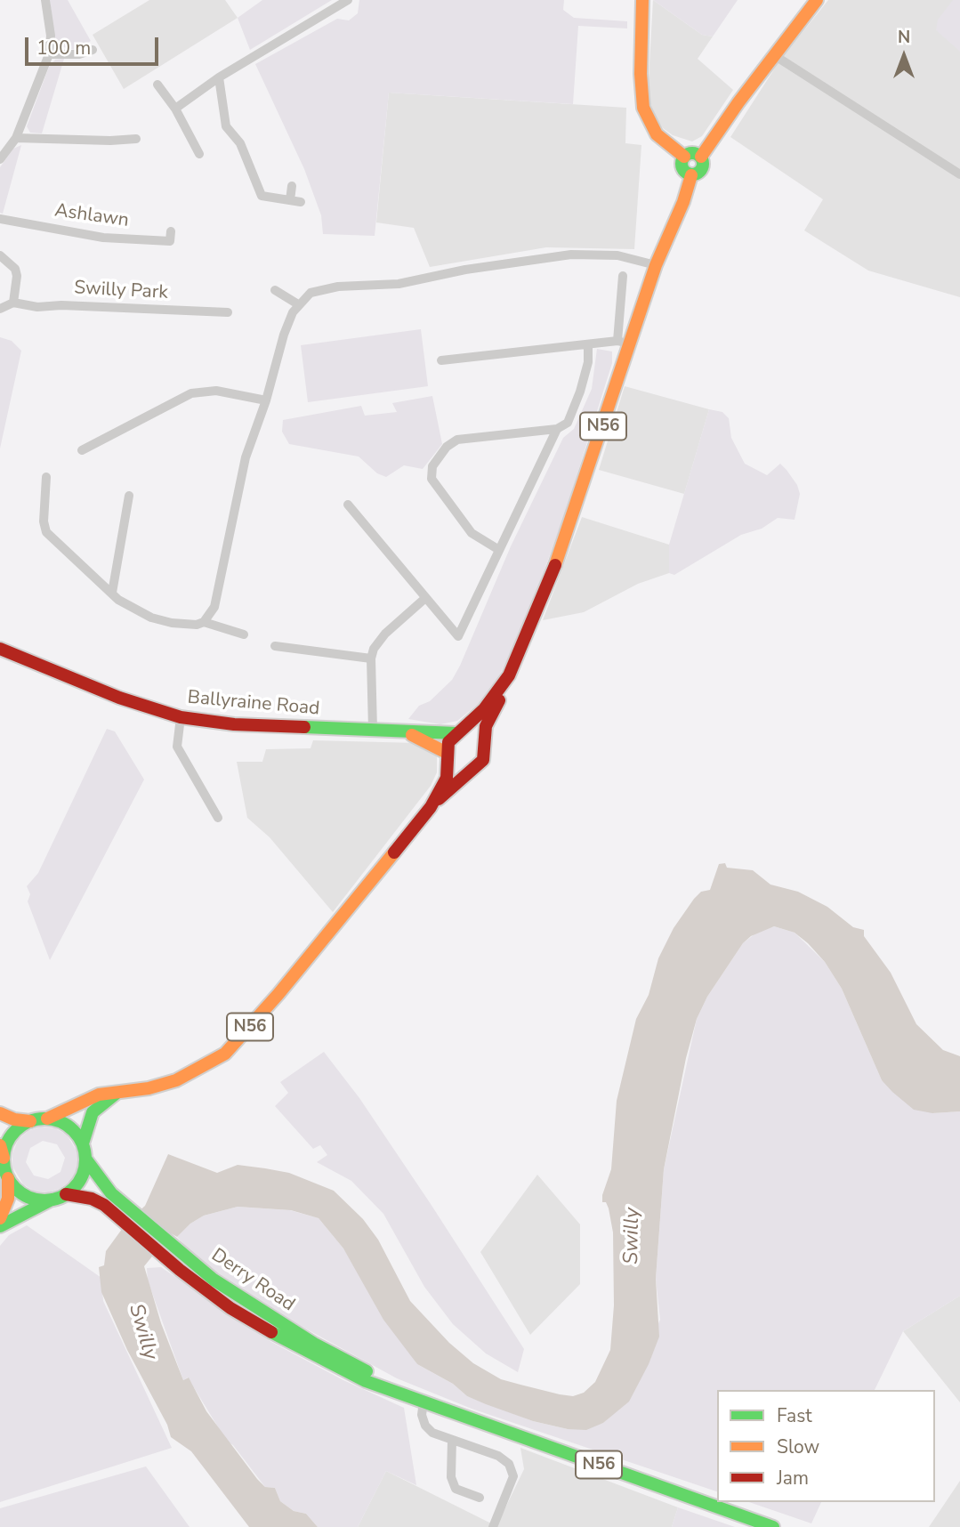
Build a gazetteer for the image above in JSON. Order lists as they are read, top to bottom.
{
  "streets": {
    "main road": ["N56", "Ballyraine Road", "Derry Road"],
    "street": ["Ashlawn", "Swilly Park"]
  },
  "crossings": [
    ["N56", "Ballyraine Road"],
    ["N56", "Derry Road"]
  ],
  "water": ["Swilly"],
  "legend": ["Fast", "Slow", "Jam"],
  "scale_bar": "100 m",
  "north": "top"
}
